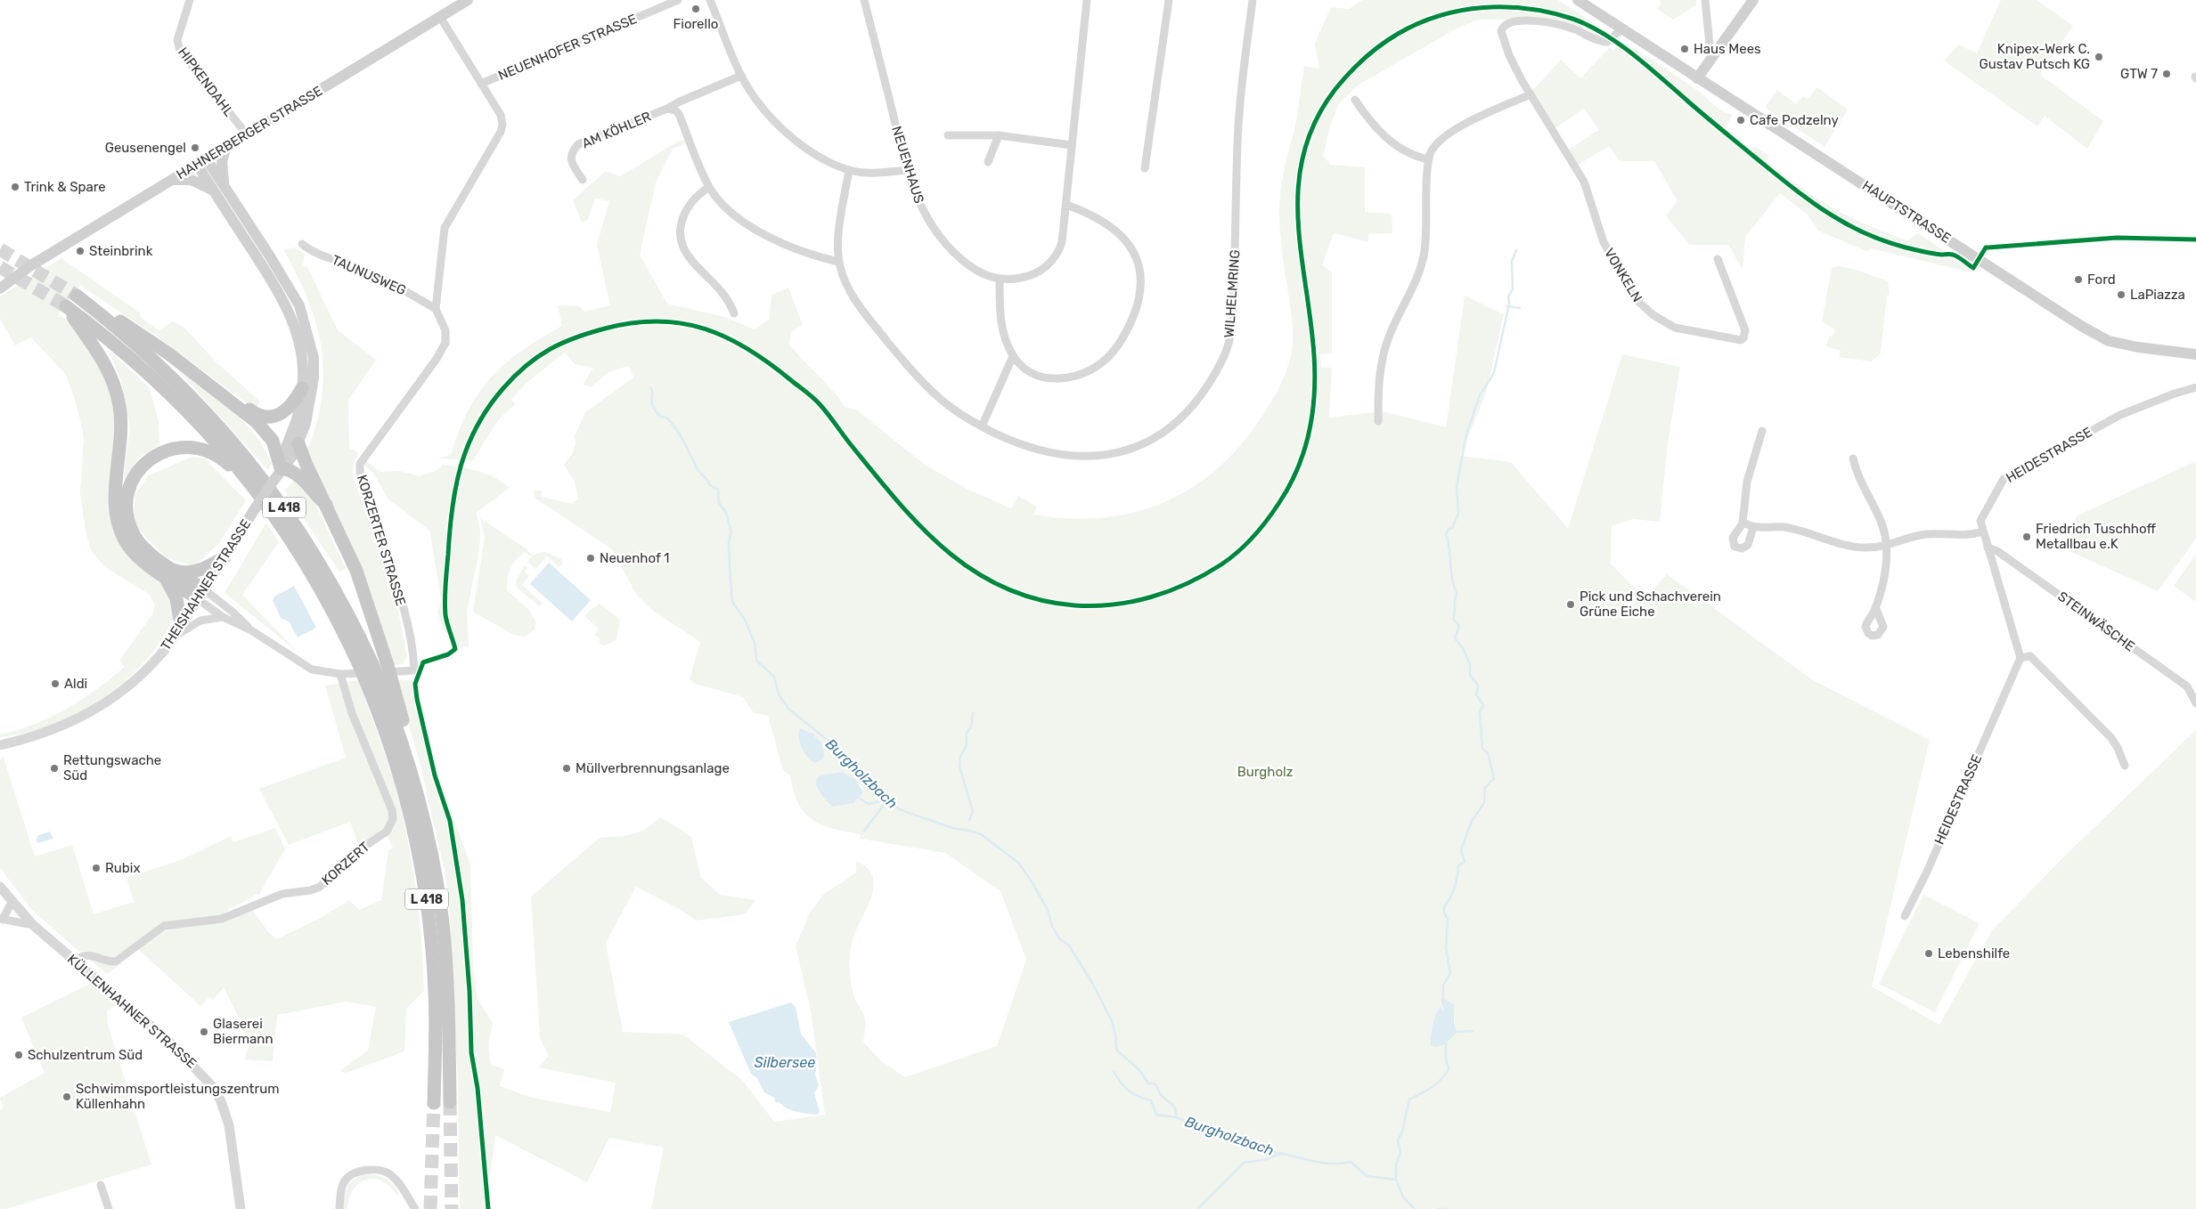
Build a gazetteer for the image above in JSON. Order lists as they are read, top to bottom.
{
  "streets": {
    "highway": ["L 418"],
    "main road": ["HAHNERBERGER STRASSE", "HAUPTSTRASSE", "THEISHAHNER STRASSE"],
    "street": [
      "NEUENHOFER STRASSE",
      "HIPKENDAHL",
      "AM KÖHLER",
      "NEUENHAUS",
      "TAUNUSWEG",
      "VONKELN",
      "WILHELMRING",
      "HEIDESTRASSE",
      "KORZERTER STRASSE",
      "STEINWÄSCHE",
      "KORZERT",
      "KÜLLENHAHNER STRASSE"
    ]
  },
  "crossings": [
    ["HIPKENDAHL", "HAHNERBERGER STRASSE"],
    ["AM KÖHLER", "WILHELMRING"],
    ["HAHNERBERGER STRASSE", "THEISHAHNER STRASSE"],
    ["TAUNUSWEG", "KORZERTER STRASSE"],
    ["HEIDESTRASSE", "STEINWÄSCHE"],
    ["L 418", "THEISHAHNER STRASSE"],
    ["KORZERTER STRASSE", "KORZERT"],
    ["KORZERT", "KÜLLENHAHNER STRASSE"]
  ],
  "water": ["Burgholzbach", "Silbersee"],
  "parks": ["Burgholz"],
  "places": [
    "Fiorello",
    "Haus Mees",
    "Knipex-Werk C. Gustav Putsch KG",
    "GTW 7",
    "Cafe Podzelny",
    "Geusenengel",
    "Trink & Spare",
    "Steinbrink",
    "Ford",
    "LaPiazza",
    "Friedrich Tuschhoff Metallbau e.K",
    "Neuenhof 1",
    "Pick und Schachverein Grüne Eiche",
    "Aldi",
    "Rettungswache Süd",
    "Müllverbrennungsanlage",
    "Rubix",
    "Lebenshilfe",
    "Glaserei Biermann",
    "Schulzentrum Süd",
    "Schwimmsportleistungszentrum Küllenhahn"
  ]
}
